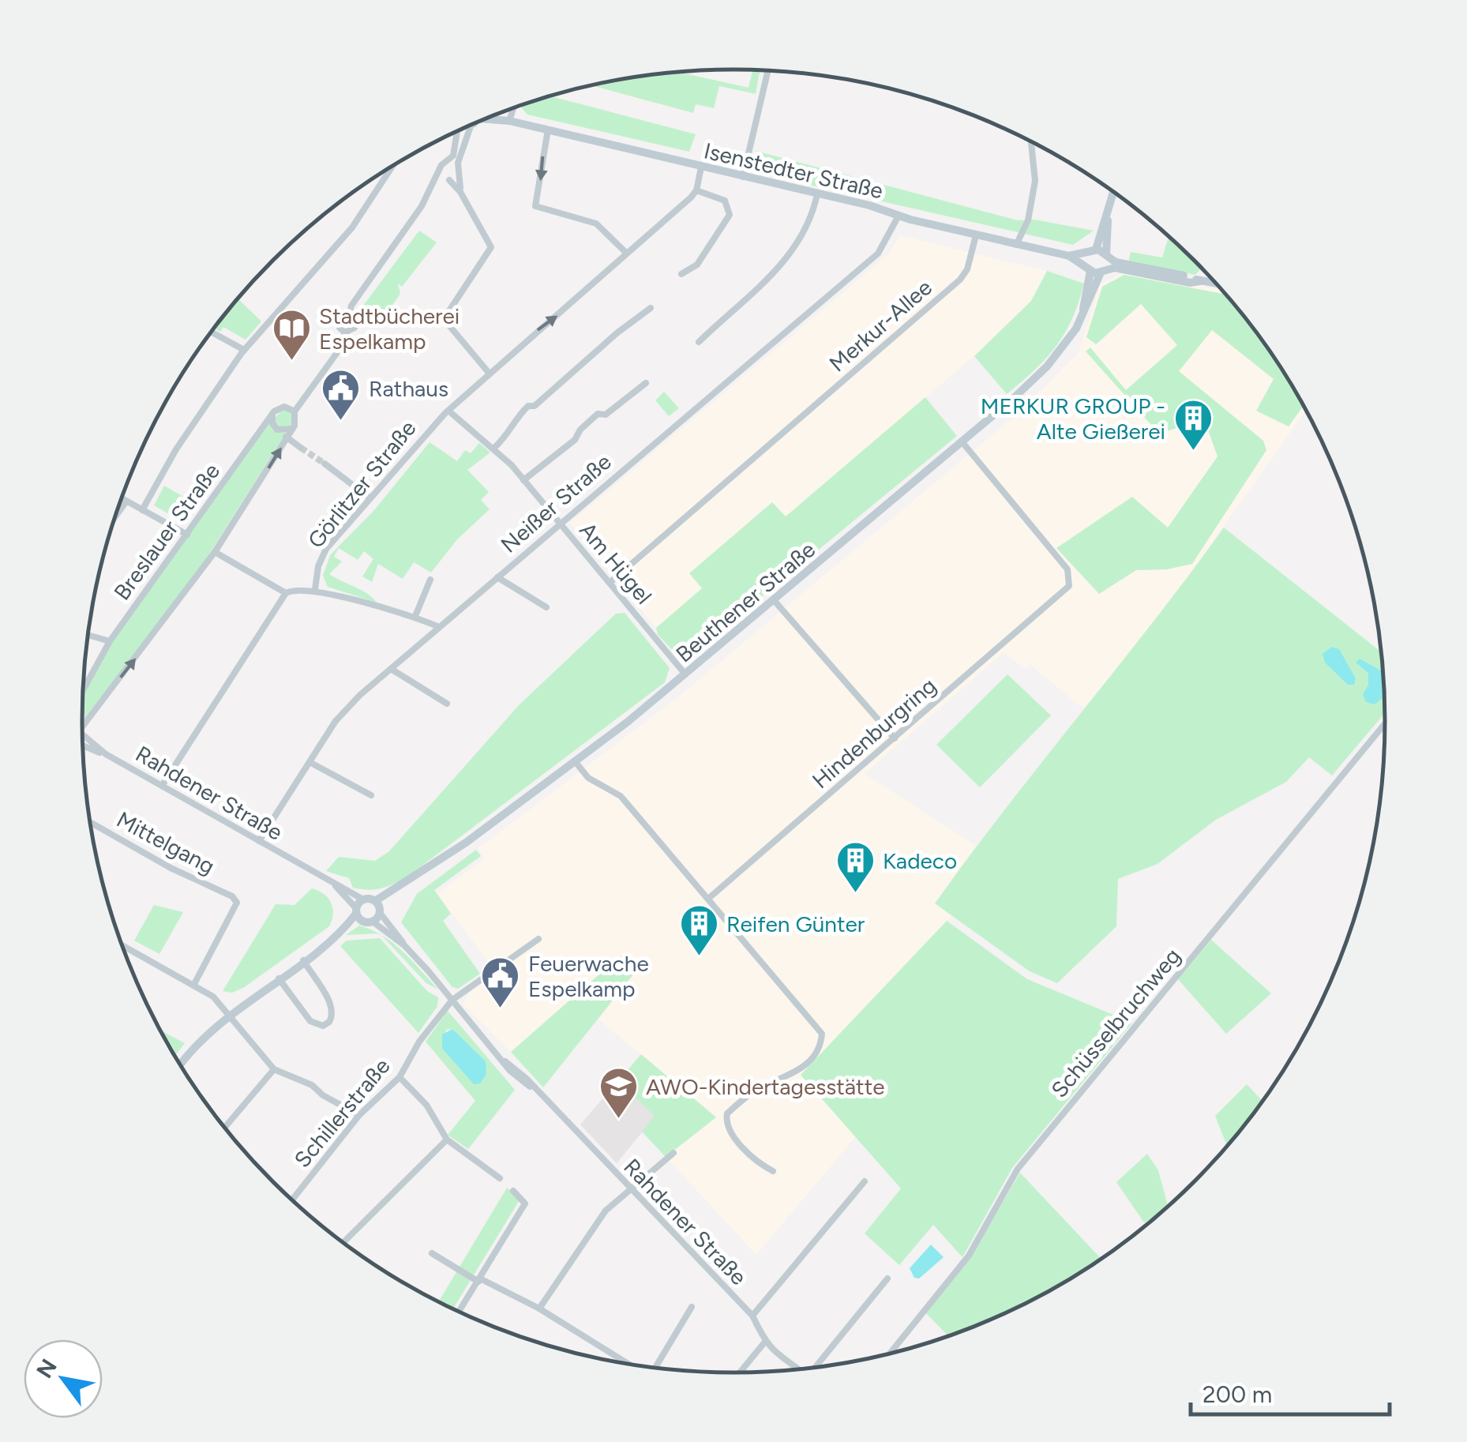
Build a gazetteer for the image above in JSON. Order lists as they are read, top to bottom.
{
  "streets": {
    "main road": ["Isenstedter Straße", "Beuthener Straße"],
    "street": [
      "Merkur-Allee",
      "Görlitzer Straße",
      "Neißer Straße",
      "Breslauer Straße",
      "Am Hügel",
      "Hindenburgring",
      "Rahdener Straße",
      "Mittelgang",
      "Schüsselbruchweg",
      "Schillerstraße"
    ]
  },
  "crossings": [
    ["Isenstedter Straße", "Merkur-Allee"],
    ["Isenstedter Straße", "Neißer Straße"],
    ["Isenstedter Straße", "Beuthener Straße"],
    ["Merkur-Allee", "Am Hügel"],
    ["Görlitzer Straße", "Am Hügel"],
    ["Neißer Straße", "Am Hügel"],
    ["Neißer Straße", "Rahdener Straße"],
    ["Am Hügel", "Beuthener Straße"],
    ["Beuthener Straße", "Hindenburgring"],
    ["Beuthener Straße", "Rahdener Straße"],
    ["Rahdener Straße", "Schillerstraße"]
  ],
  "places": {
    "library": ["Stadtbücherei Espelkamp"],
    "public building": ["Rathaus", "Feuerwache Espelkamp"],
    "building": ["MERKUR GROUP - Alte Gießerei", "Kadeco", "Reifen Günter"],
    "school or university": ["AWO-Kindertagesstätte"]
  },
  "scale_bar": "200 m",
  "north": "top left"
}
